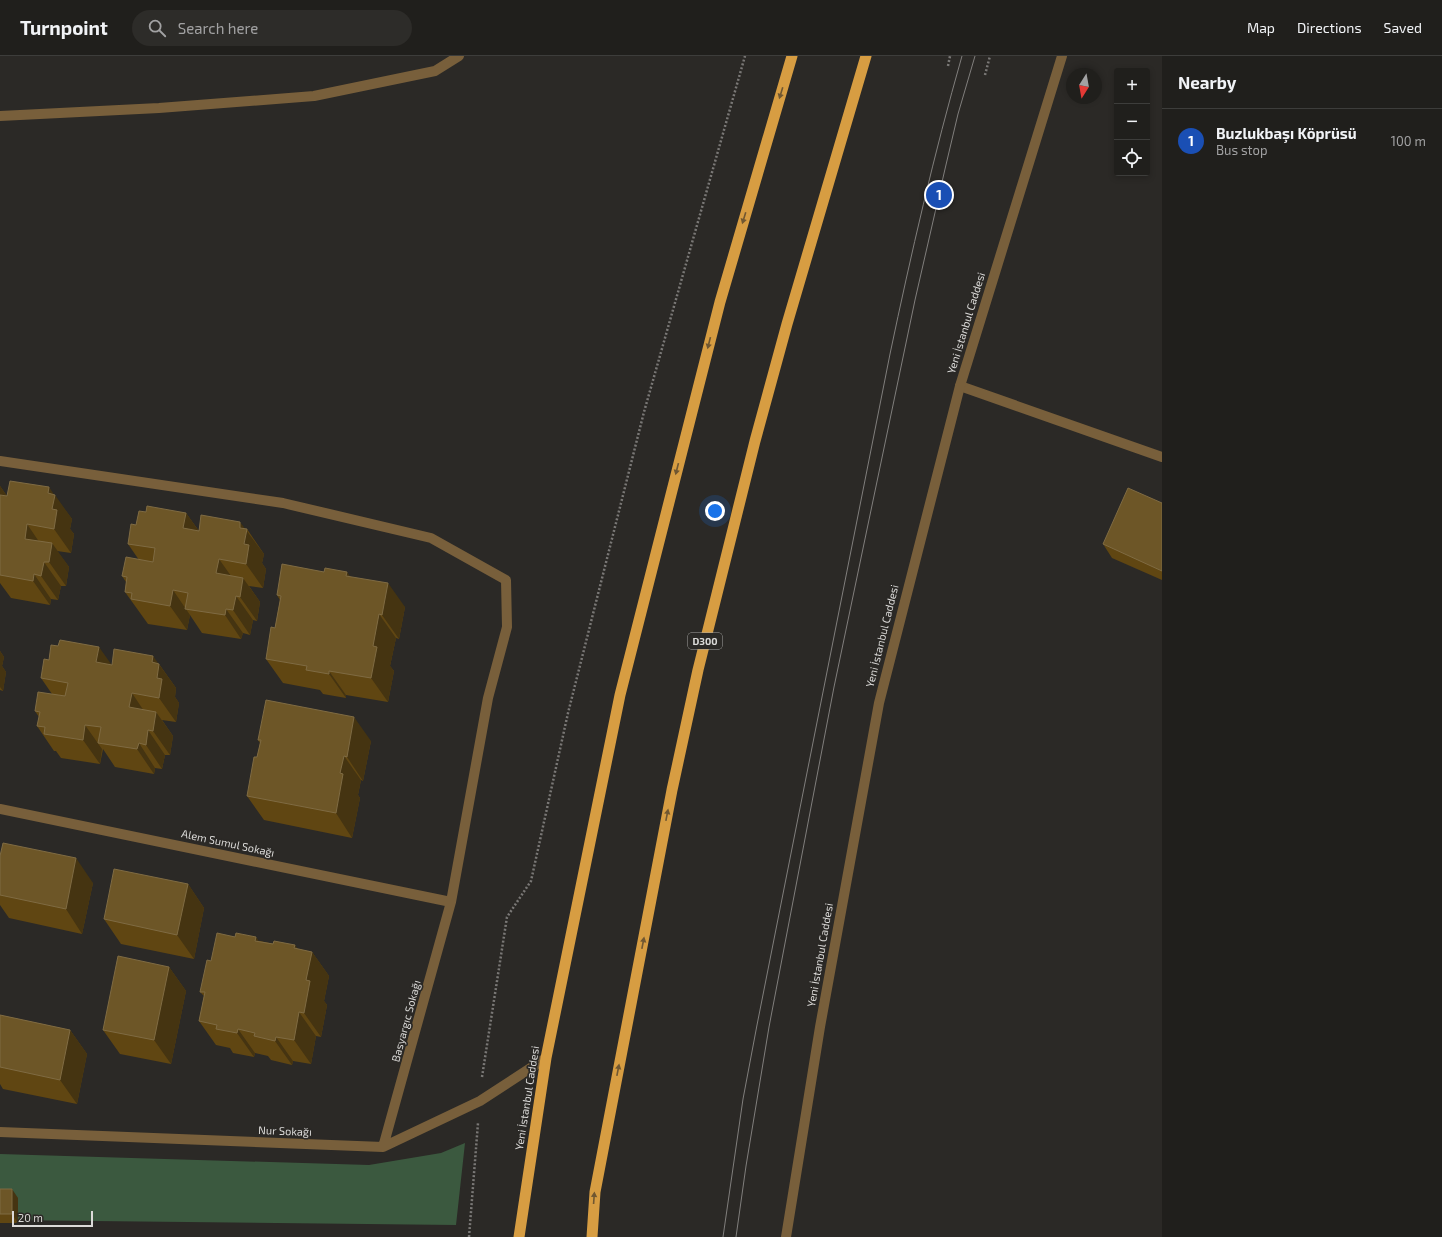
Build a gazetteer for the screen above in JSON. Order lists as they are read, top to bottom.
{
  "streets": {
    "highway": ["Yeni İstanbul Caddesi", "D300"],
    "street": ["Alem Sumul Sokağı", "Basyargıc Sokağı", "Nur Sokağı"]
  },
  "crossings": [
    ["Yeni İstanbul Caddesi", "Nur Sokağı"],
    ["Alem Sumul Sokağı", "Basyargıc Sokağı"],
    ["Basyargıc Sokağı", "Nur Sokağı"]
  ],
  "scale_bar": "20 m",
  "north": "bottom",
  "page": {
    "header": "Turnpoint",
    "search": "Search here",
    "nav": ["Map", "Directions", "Saved"],
    "heading": "Nearby",
    "map_buttons": ["+", "−"],
    "list": [
      {
        "mark": "1",
        "name": "Buzlukbaşı Köprüsü",
        "note": "Bus stop",
        "value": "100 m"
      }
    ],
    "pins": "1",
    "scale": "20 m"
  }
}
